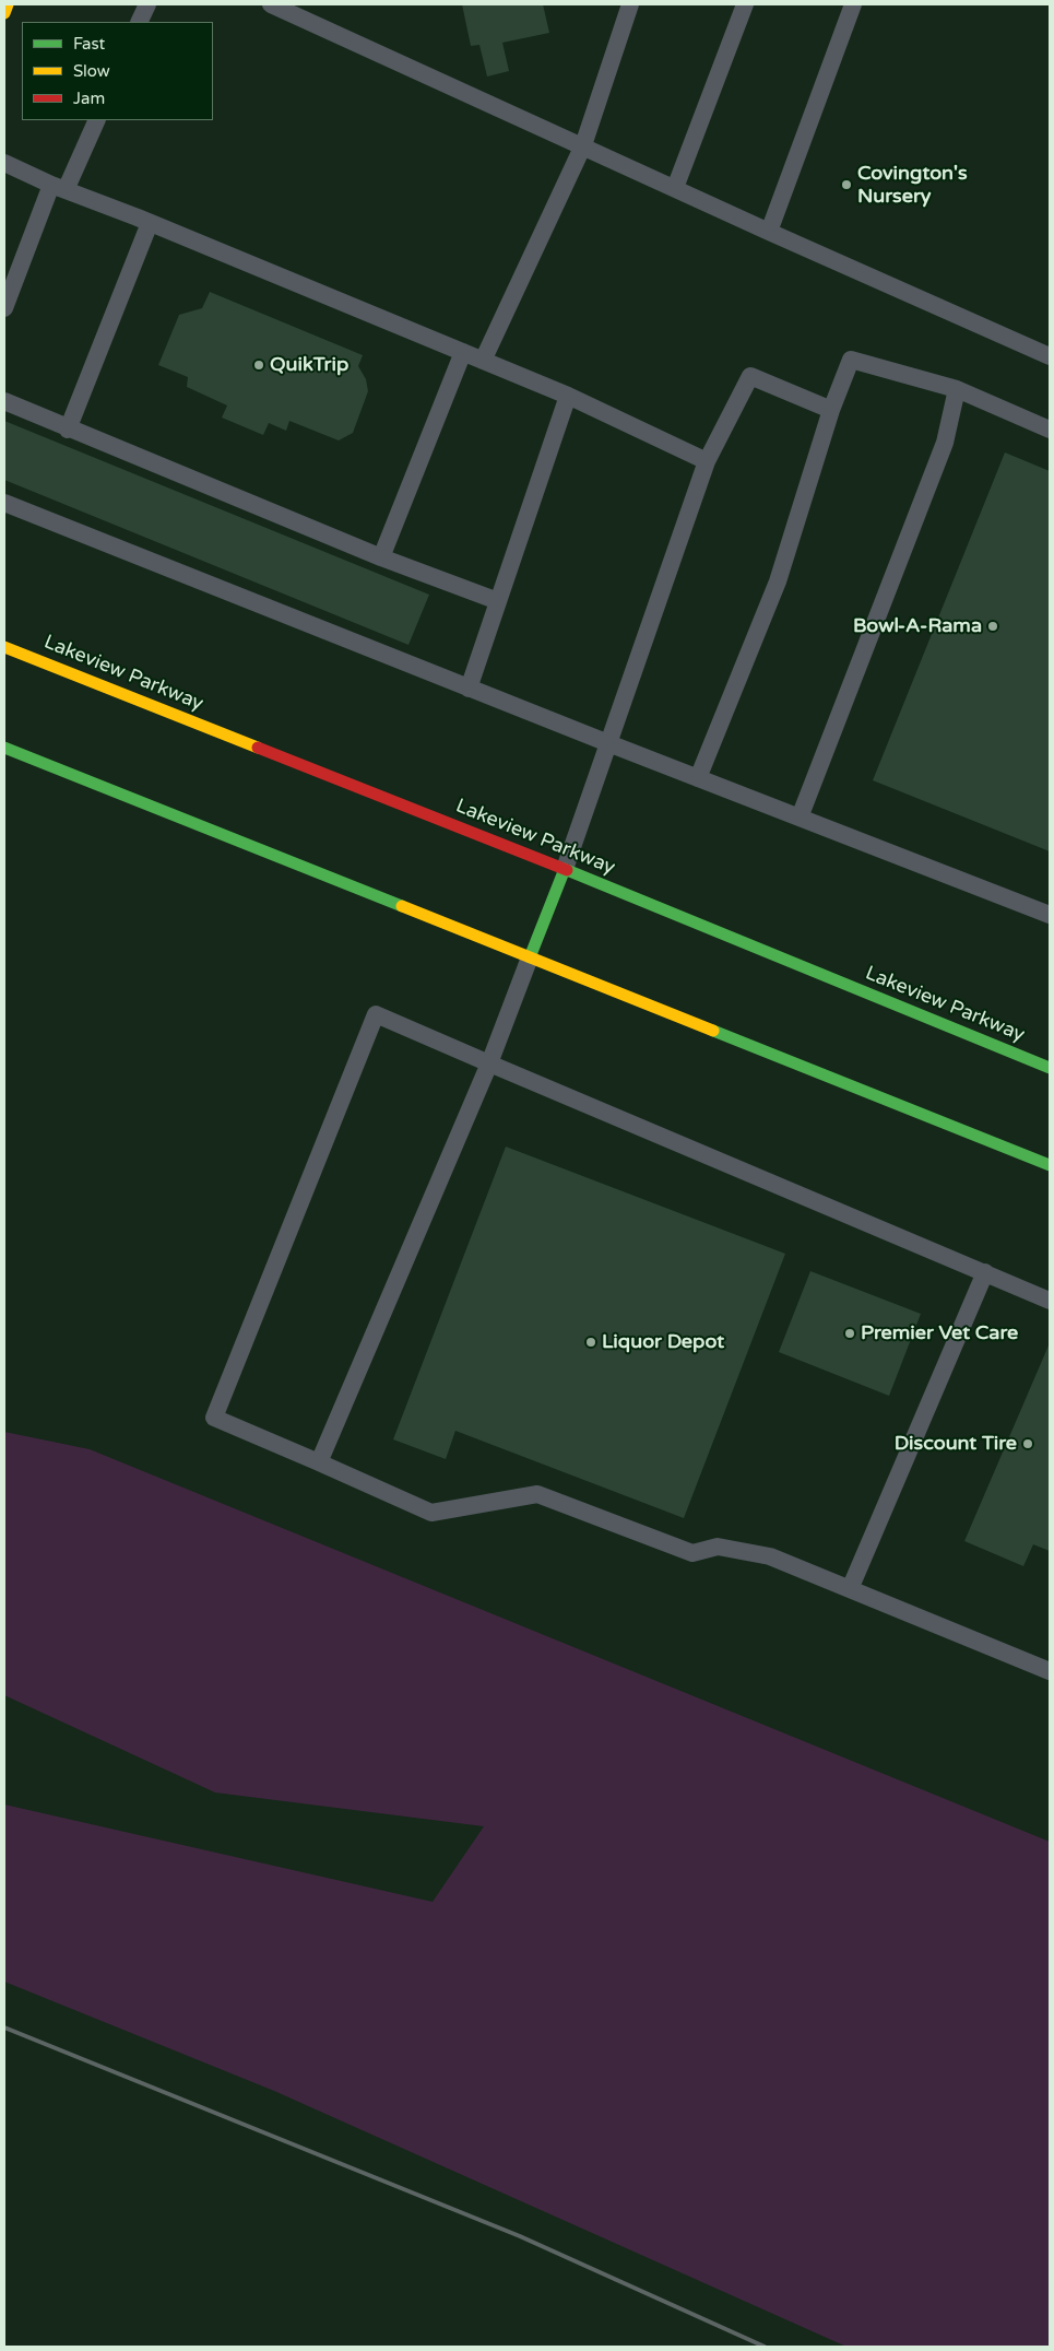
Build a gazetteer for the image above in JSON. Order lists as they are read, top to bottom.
{
  "streets": {
    "main road": ["Lakeview Parkway"]
  },
  "places": [
    "Covington's Nursery",
    "QuikTrip",
    "Bowl-A-Rama",
    "Premier Vet Care",
    "Liquor Depot",
    "Discount Tire"
  ],
  "legend": ["Fast", "Slow", "Jam"]
}
